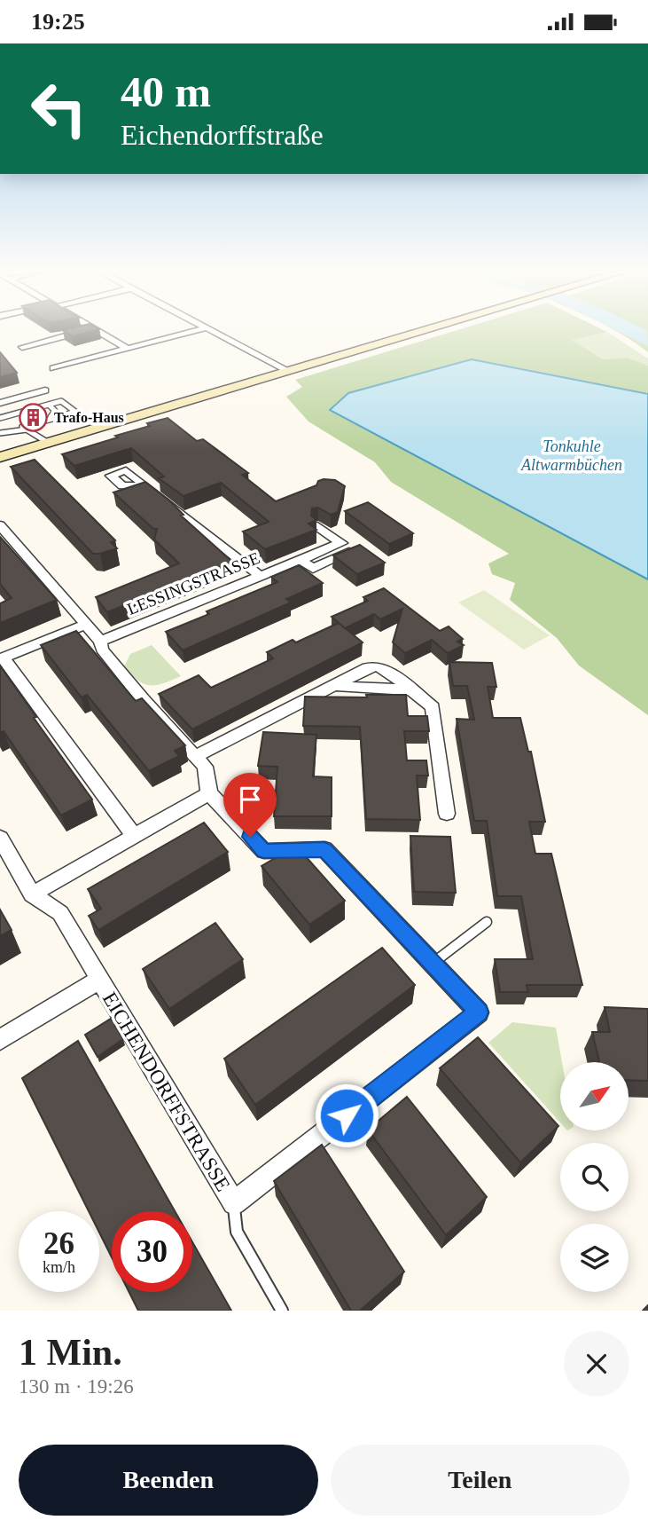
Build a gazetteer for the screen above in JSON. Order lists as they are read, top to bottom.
{
  "streets": {
    "street": ["LESSINGSTRASSE", "EICHENDORFFSTRASSE"]
  },
  "water": ["Tonkuhle Altwarmbüchen"],
  "places": {
    "building": ["Trafo-Haus"]
  },
  "north": "top right",
  "page": {
    "status": "19:25",
    "turn": ["40 m", "Eichendorffstraße"],
    "speed": "26 km/h",
    "limit": "30",
    "heading": ["1 Min.", "130 m · 19:26"],
    "buttons": ["Beenden", "Teilen"]
  }
}
